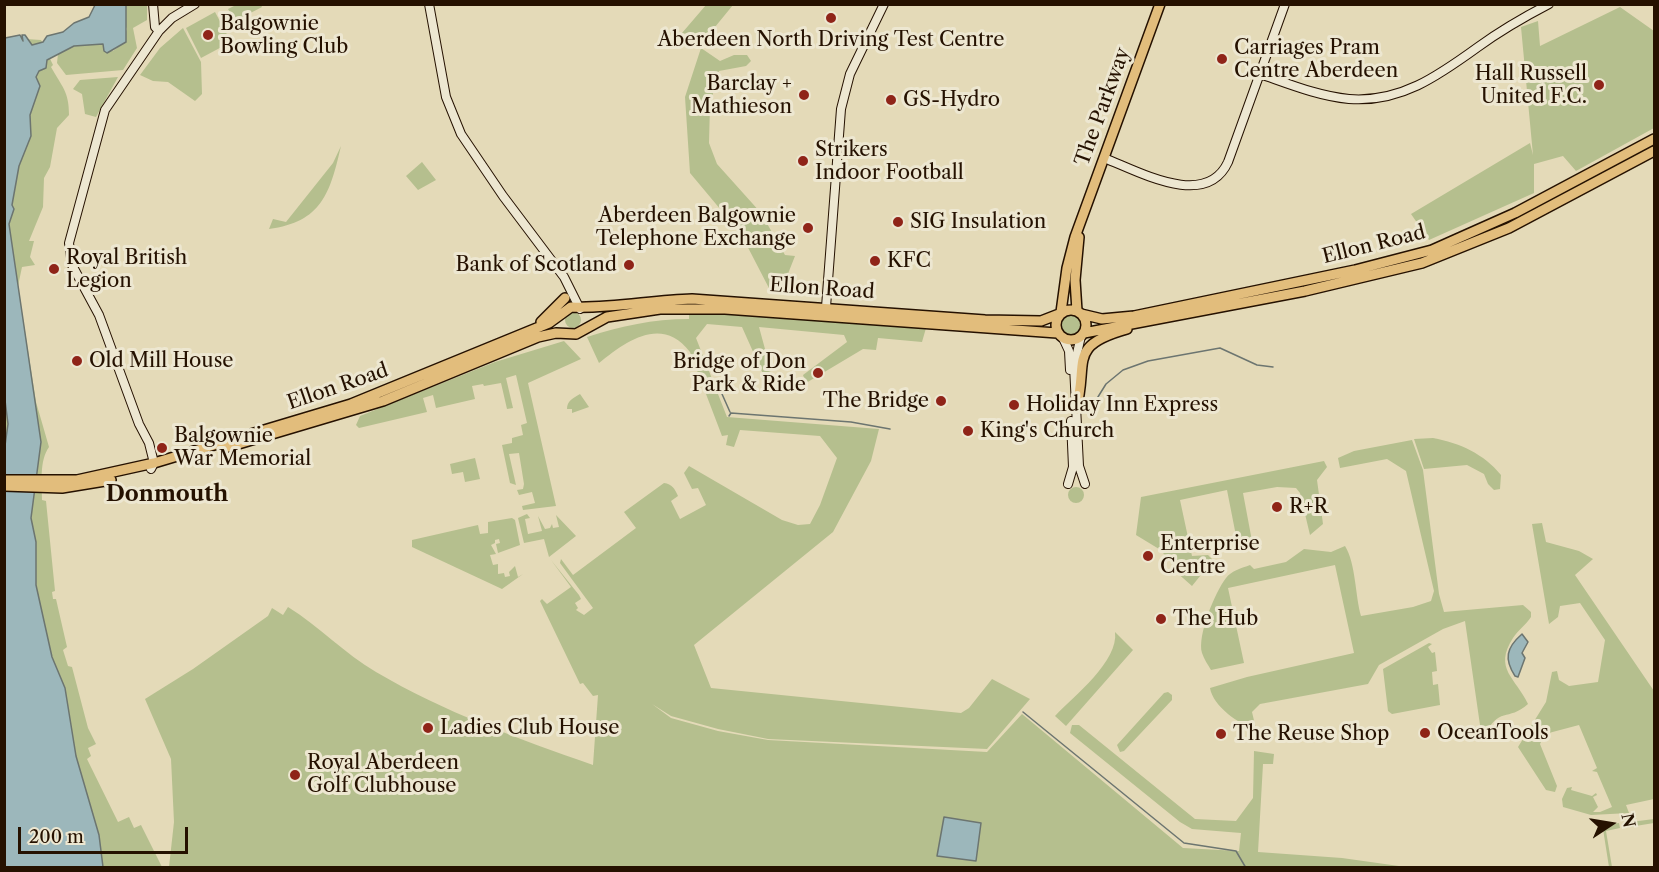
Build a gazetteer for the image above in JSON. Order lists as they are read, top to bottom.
{
  "streets": {
    "main road": ["The Parkway", "Ellon Road"]
  },
  "crossings": [
    ["The Parkway", "Ellon Road"]
  ],
  "districts": ["Donmouth"],
  "places": [
    "Aberdeen North Driving Test Centre",
    "Balgownie Bowling Club",
    "Carriages Pram Centre Aberdeen",
    "Hall Russell United F.C.",
    "Barclay + Mathieson",
    "GS-Hydro",
    "Strikers Indoor Football",
    "SIG Insulation",
    "Aberdeen Balgownie Telephone Exchange",
    "KFC",
    "Bank of Scotland",
    "Royal British Legion",
    "Old Mill House",
    "Bridge of Don Park & Ride",
    "The Bridge",
    "Holiday Inn Express",
    "King's Church",
    "Balgownie War Memorial",
    "R+R",
    "Enterprise Centre",
    "The Hub",
    "Ladies Club House",
    "OceanTools",
    "The Reuse Shop",
    "Royal Aberdeen Golf Clubhouse"
  ],
  "scale_bar": "200 m",
  "north": "right"
}
